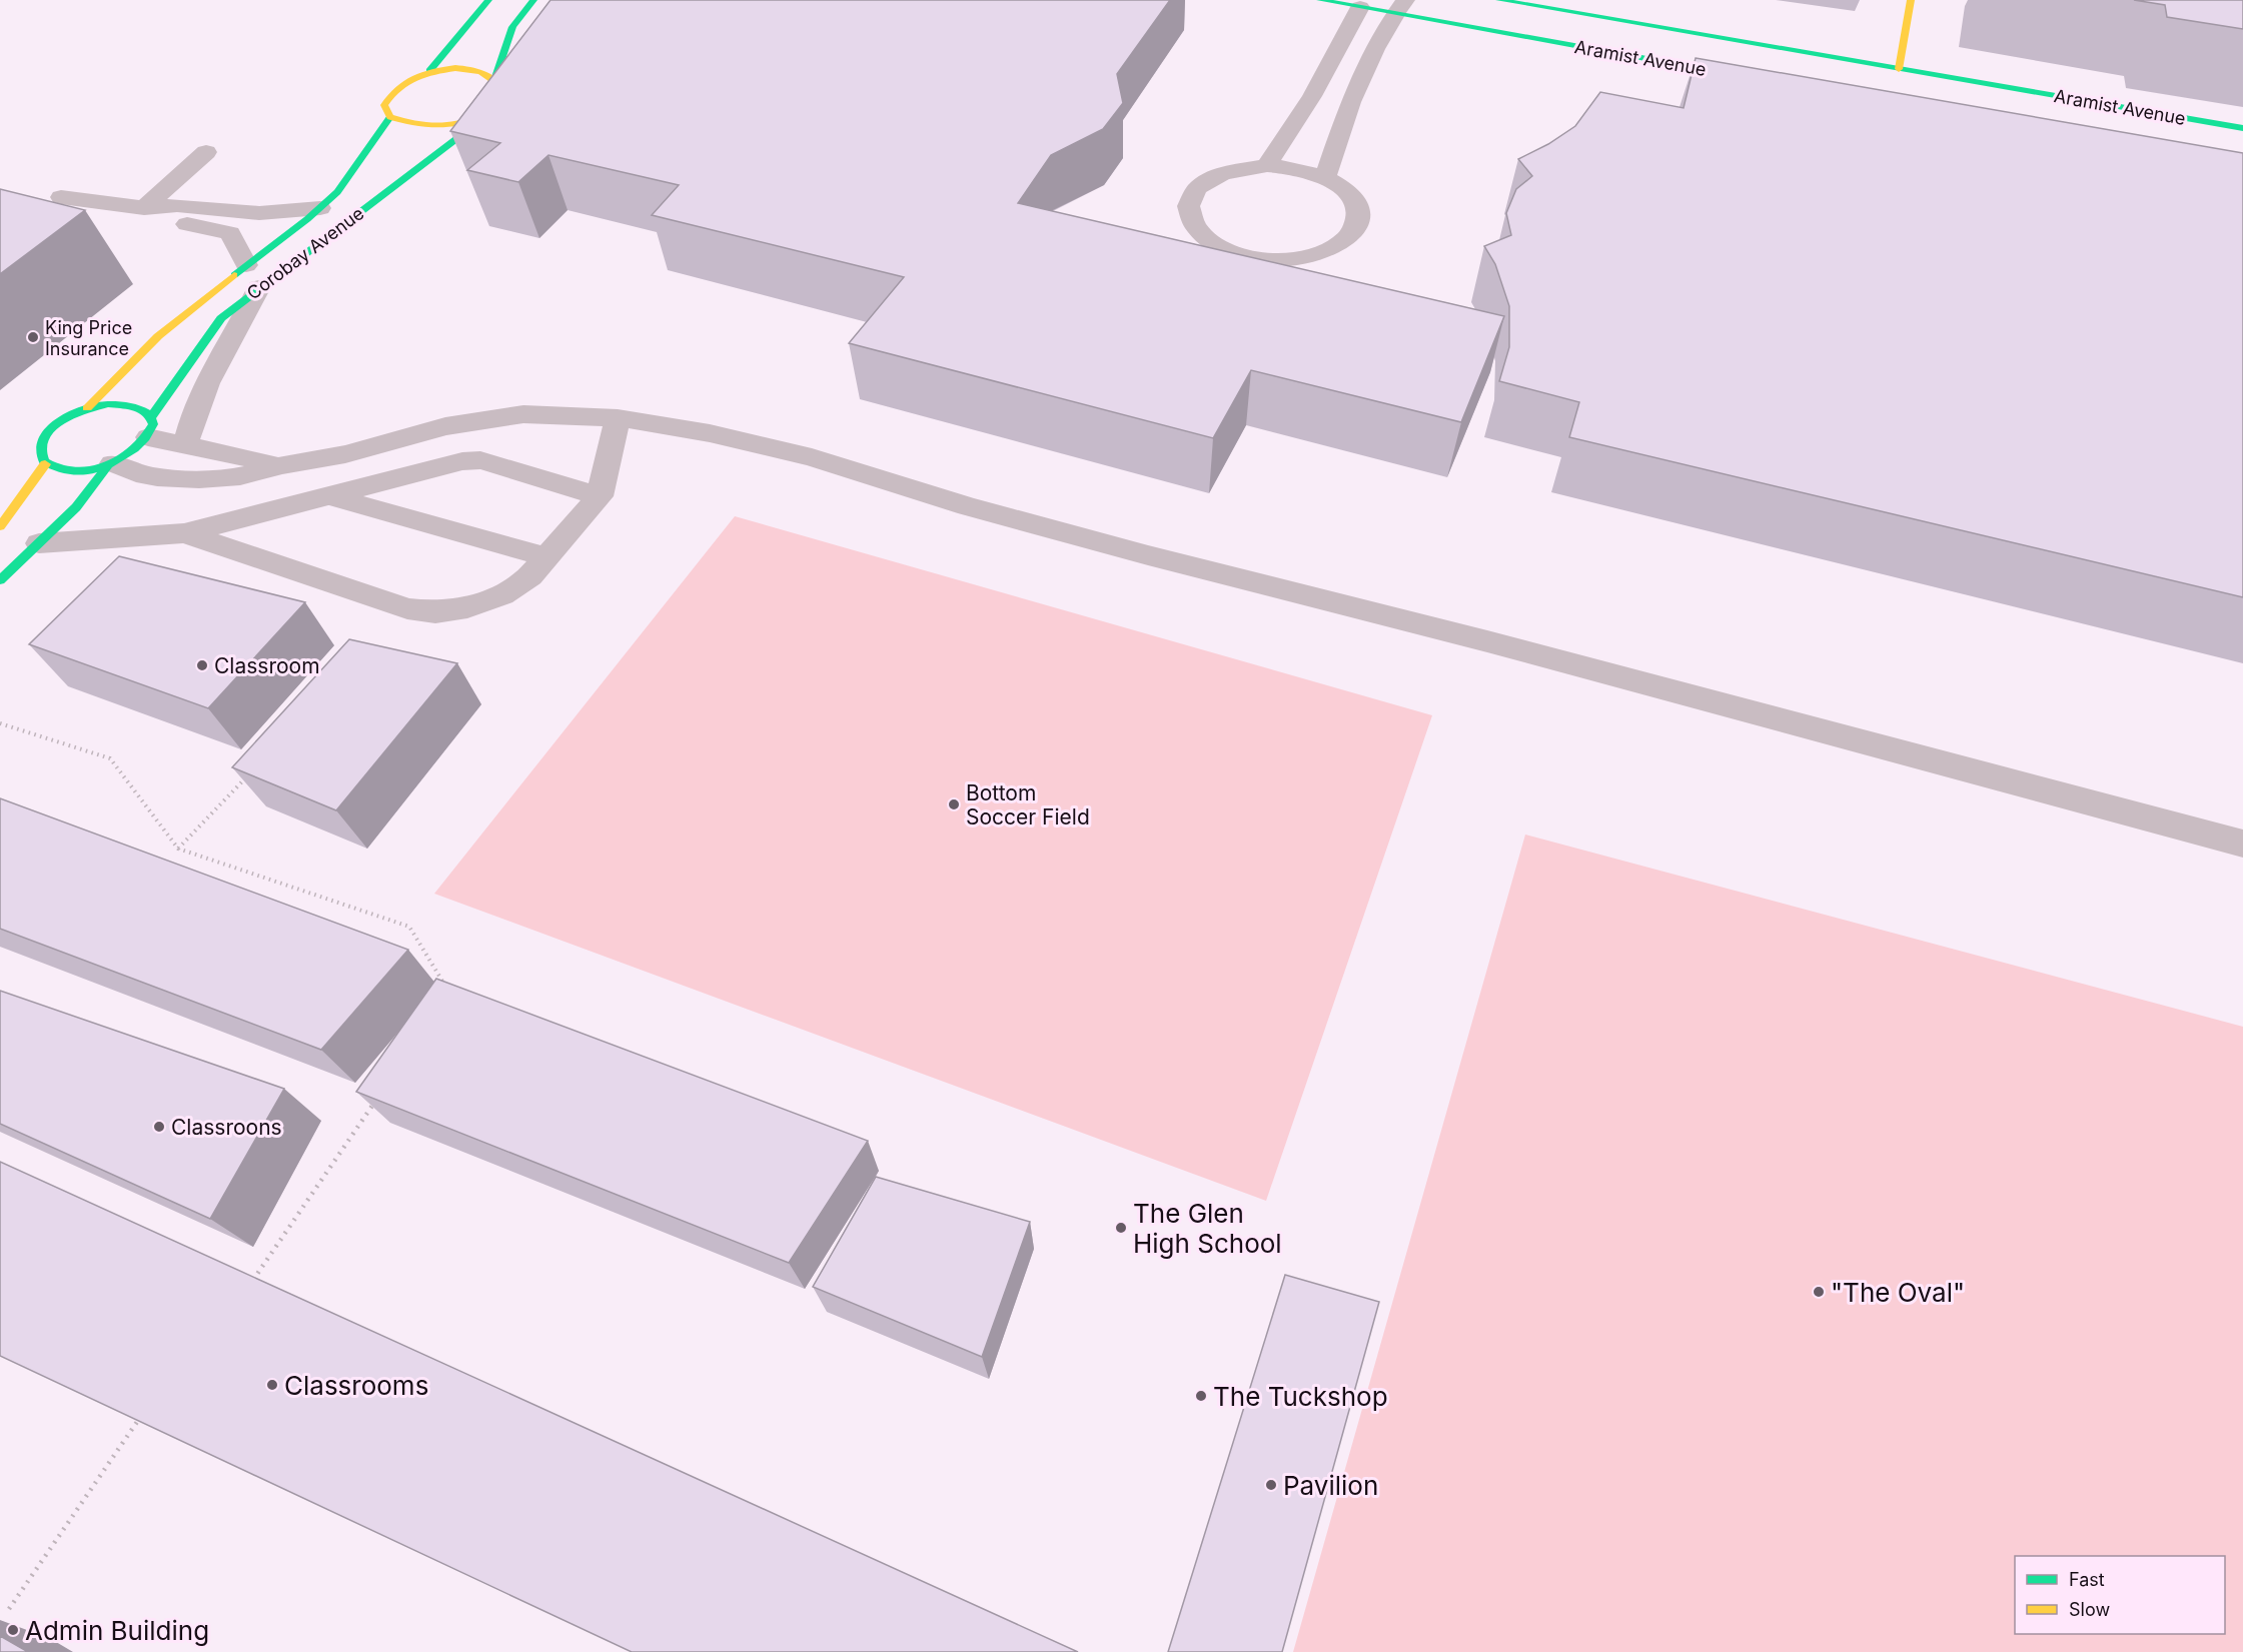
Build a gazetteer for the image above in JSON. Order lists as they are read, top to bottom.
{
  "streets": {
    "street": ["Aramist Avenue", "Corobay Avenue"]
  },
  "places": [
    "King Price Insurance",
    "Classroom",
    "Bottom Soccer Field",
    "Classroons",
    "The Glen High School",
    "\"The Oval\"",
    "Classrooms",
    "The Tuckshop",
    "Pavilion",
    "Admin Building"
  ],
  "legend": ["Fast", "Slow"]
}
